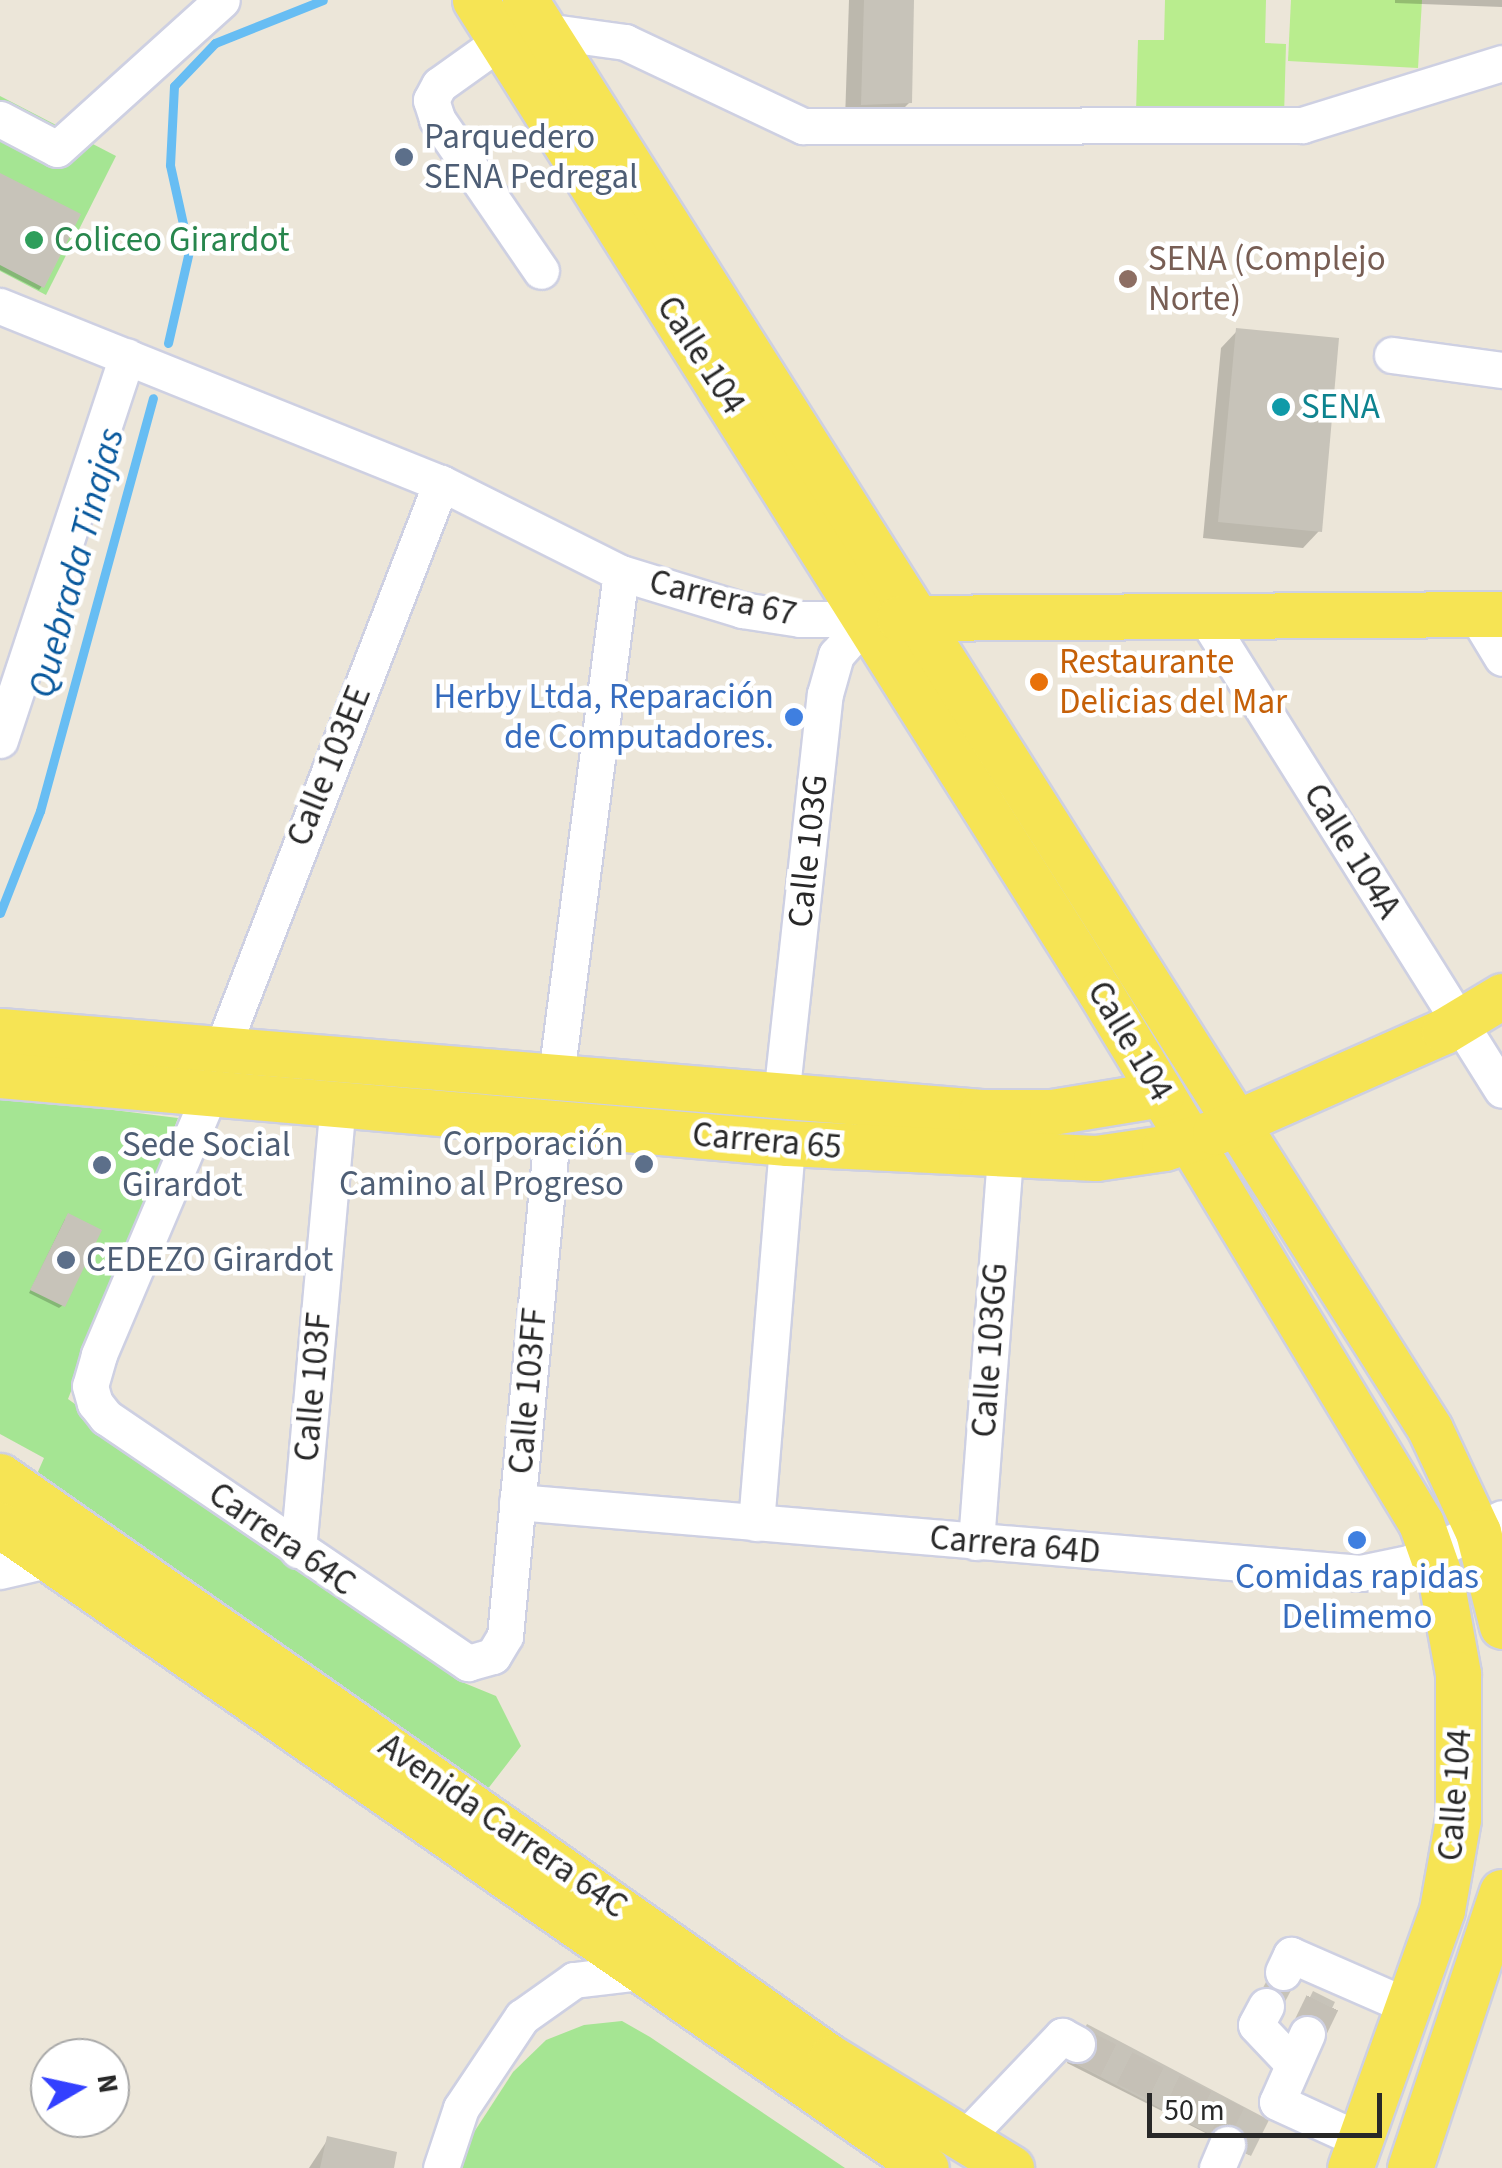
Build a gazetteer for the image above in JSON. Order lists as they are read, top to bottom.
{
  "streets": {
    "main road": [
      "Calle 104",
      "Carrera 67",
      "Carrera 65",
      "Avenida Carrera 64C"
    ],
    "street": [
      "Calle 103EE",
      "Calle 103G",
      "Calle 104A",
      "Calle 103GG",
      "Calle 103F",
      "Calle 103FF",
      "Carrera 64C",
      "Carrera 64D"
    ]
  },
  "crossings": [
    ["Calle 104", "Carrera 67"],
    ["Calle 104", "Calle 103G"],
    ["Calle 104", "Carrera 65"],
    ["Calle 104", "Carrera 64D"],
    ["Carrera 67", "Calle 103EE"],
    ["Carrera 67", "Calle 103G"],
    ["Carrera 67", "Calle 104A"],
    ["Calle 103EE", "Carrera 65"],
    ["Calle 103G", "Carrera 65"],
    ["Calle 104A", "Carrera 65"],
    ["Carrera 65", "Calle 103GG"],
    ["Carrera 65", "Calle 103F"],
    ["Carrera 65", "Calle 103FF"],
    ["Carrera 65", "Carrera 64C"],
    ["Calle 103GG", "Carrera 64D"],
    ["Calle 103F", "Carrera 64C"],
    ["Calle 103FF", "Carrera 64C"],
    ["Calle 103FF", "Carrera 64D"]
  ],
  "water": ["Quebrada Tinajas"],
  "places": [
    "Parquedero SENA Pedregal",
    "Coliceo Girardot",
    "SENA (Complejo Norte)",
    "SENA",
    "Restaurante Delicias del Mar",
    "Herby Ltda, Reparación de Computadores.",
    "Corporación Camino al Progreso",
    "Sede Social Girardot",
    "CEDEZO Girardot",
    "Comidas rapidas Delimemo"
  ],
  "scale_bar": "50 m",
  "north": "right"
}
